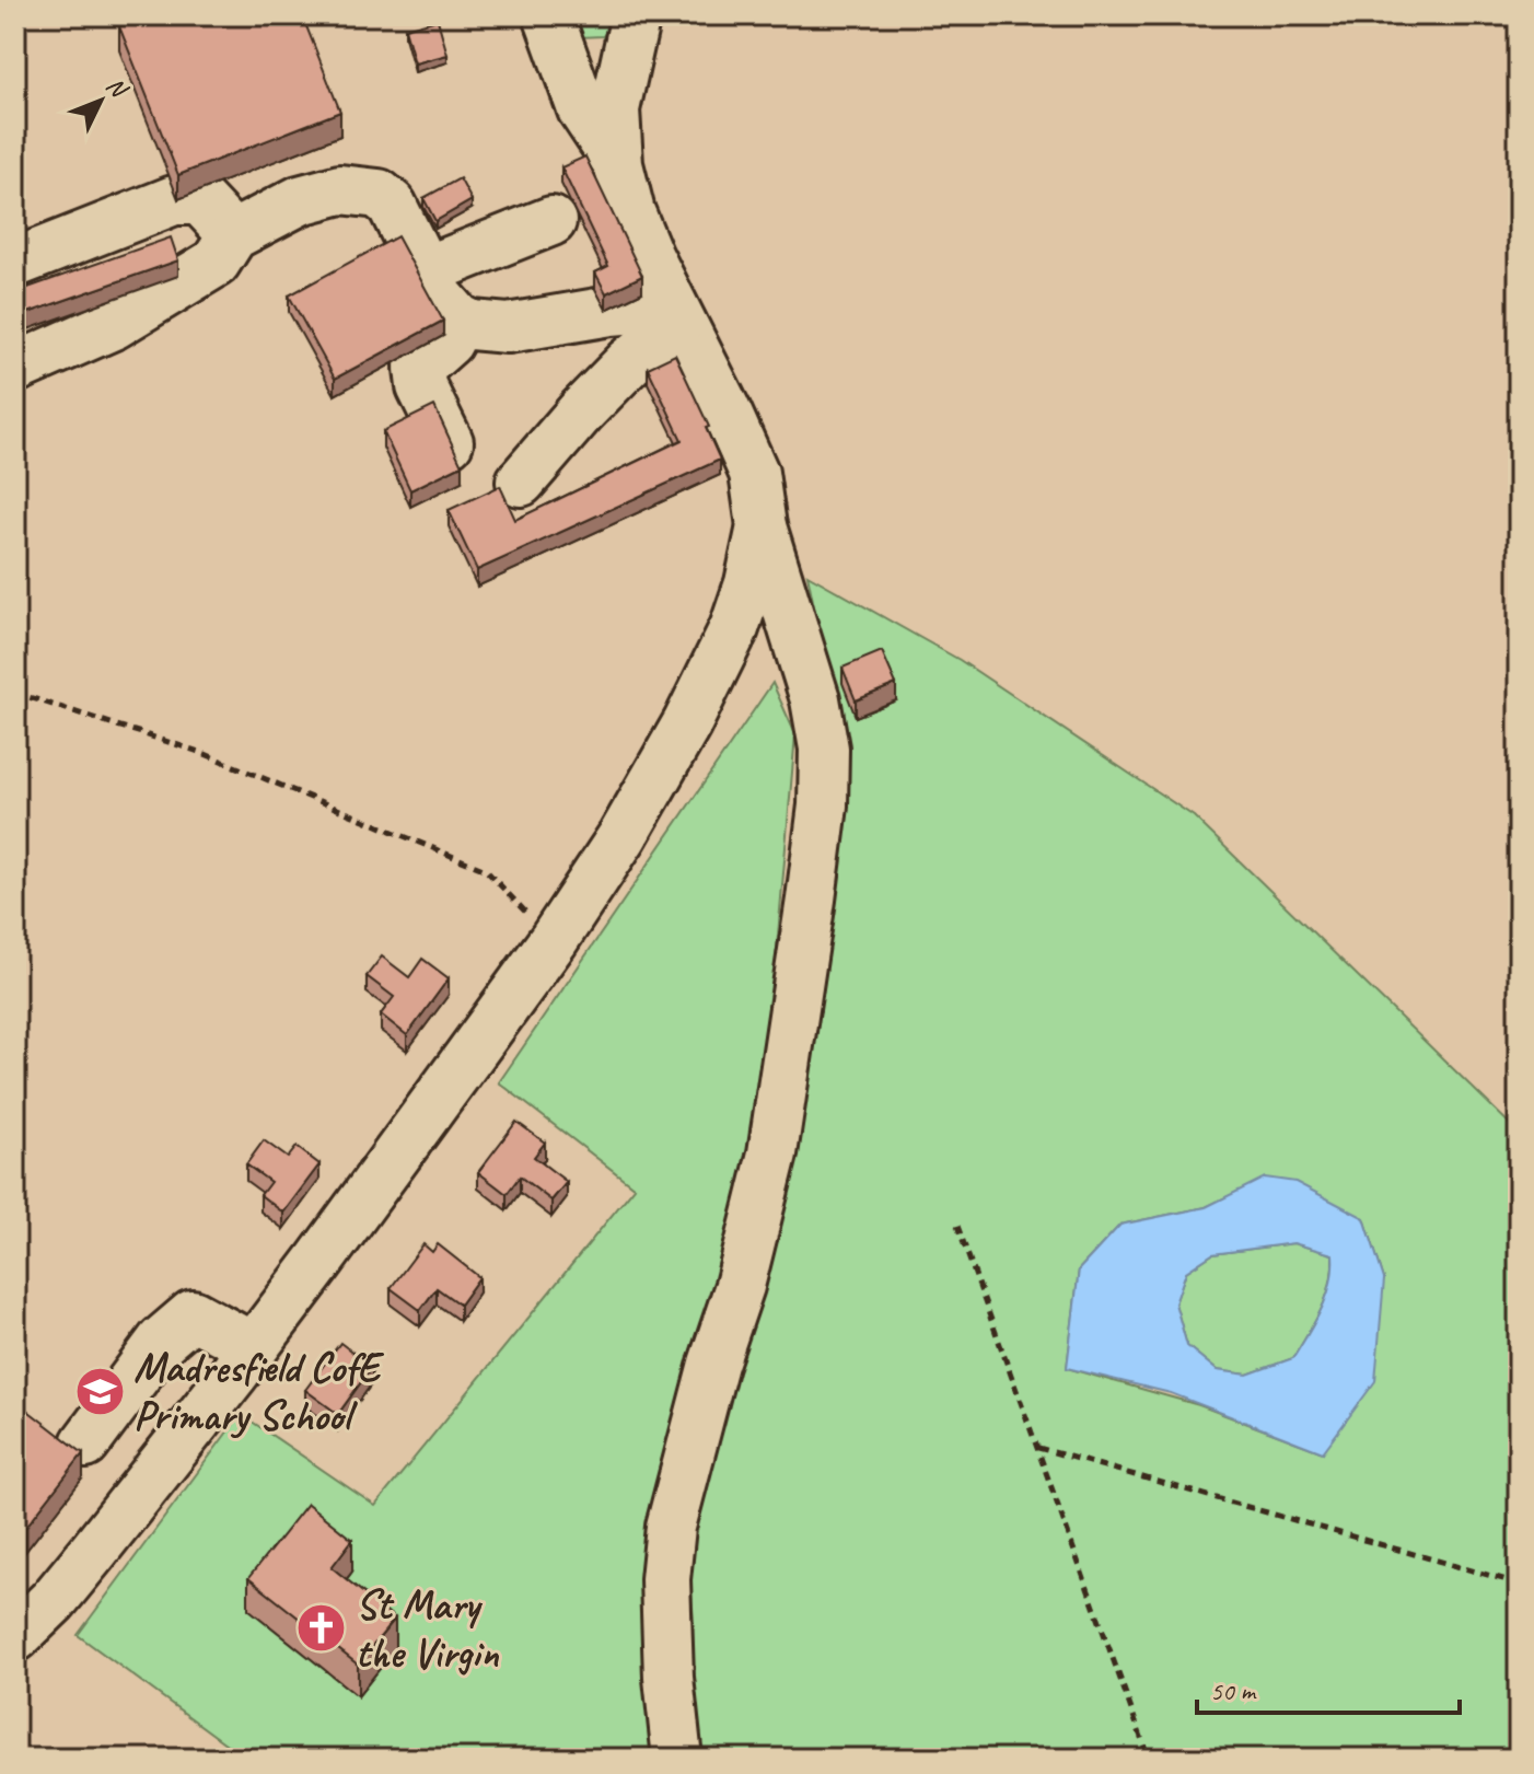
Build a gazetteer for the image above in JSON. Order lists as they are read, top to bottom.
{
  "places": {
    "school or university": ["Madresfield CofE Primary School"],
    "church": ["St Mary the Virgin"]
  },
  "scale_bar": "50 m",
  "north": "top right"
}
